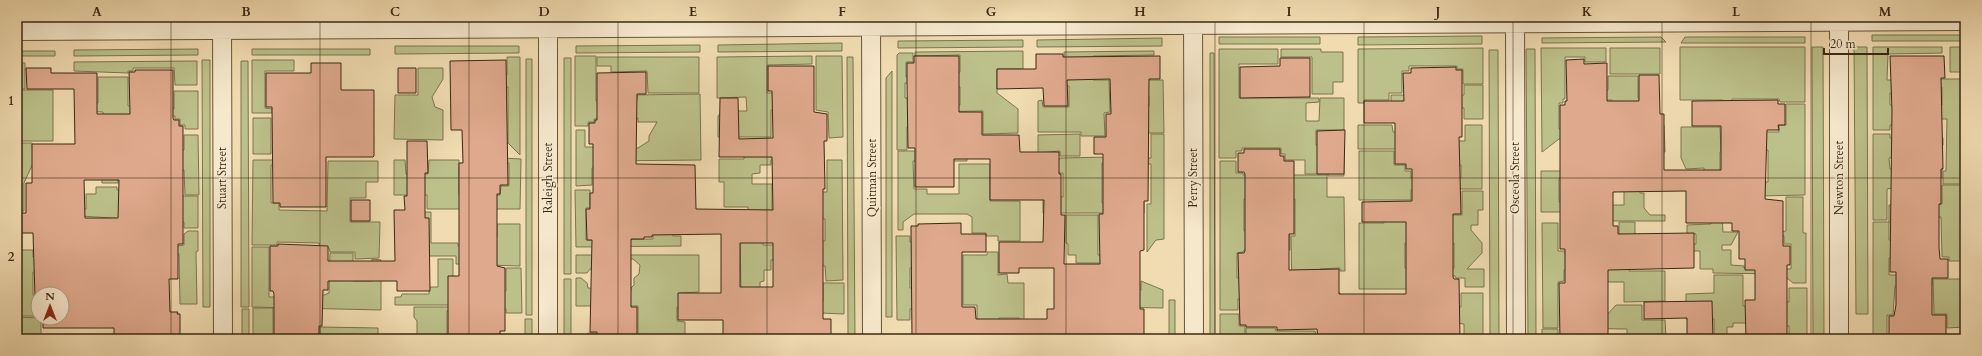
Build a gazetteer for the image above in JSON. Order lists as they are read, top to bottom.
{
  "streets": {
    "street": [
      "Stuart Street",
      "Raleigh Street",
      "Quitman Street",
      "Perry Street",
      "Osceola Street",
      "Newton Street"
    ]
  },
  "scale_bar": "20 m",
  "north": "top",
  "grid": {
    "columns": [
      "A",
      "B",
      "C",
      "D",
      "E",
      "F",
      "G",
      "H",
      "I",
      "J",
      "K",
      "L",
      "M"
    ],
    "rows": ["1", "2"]
  }
}
